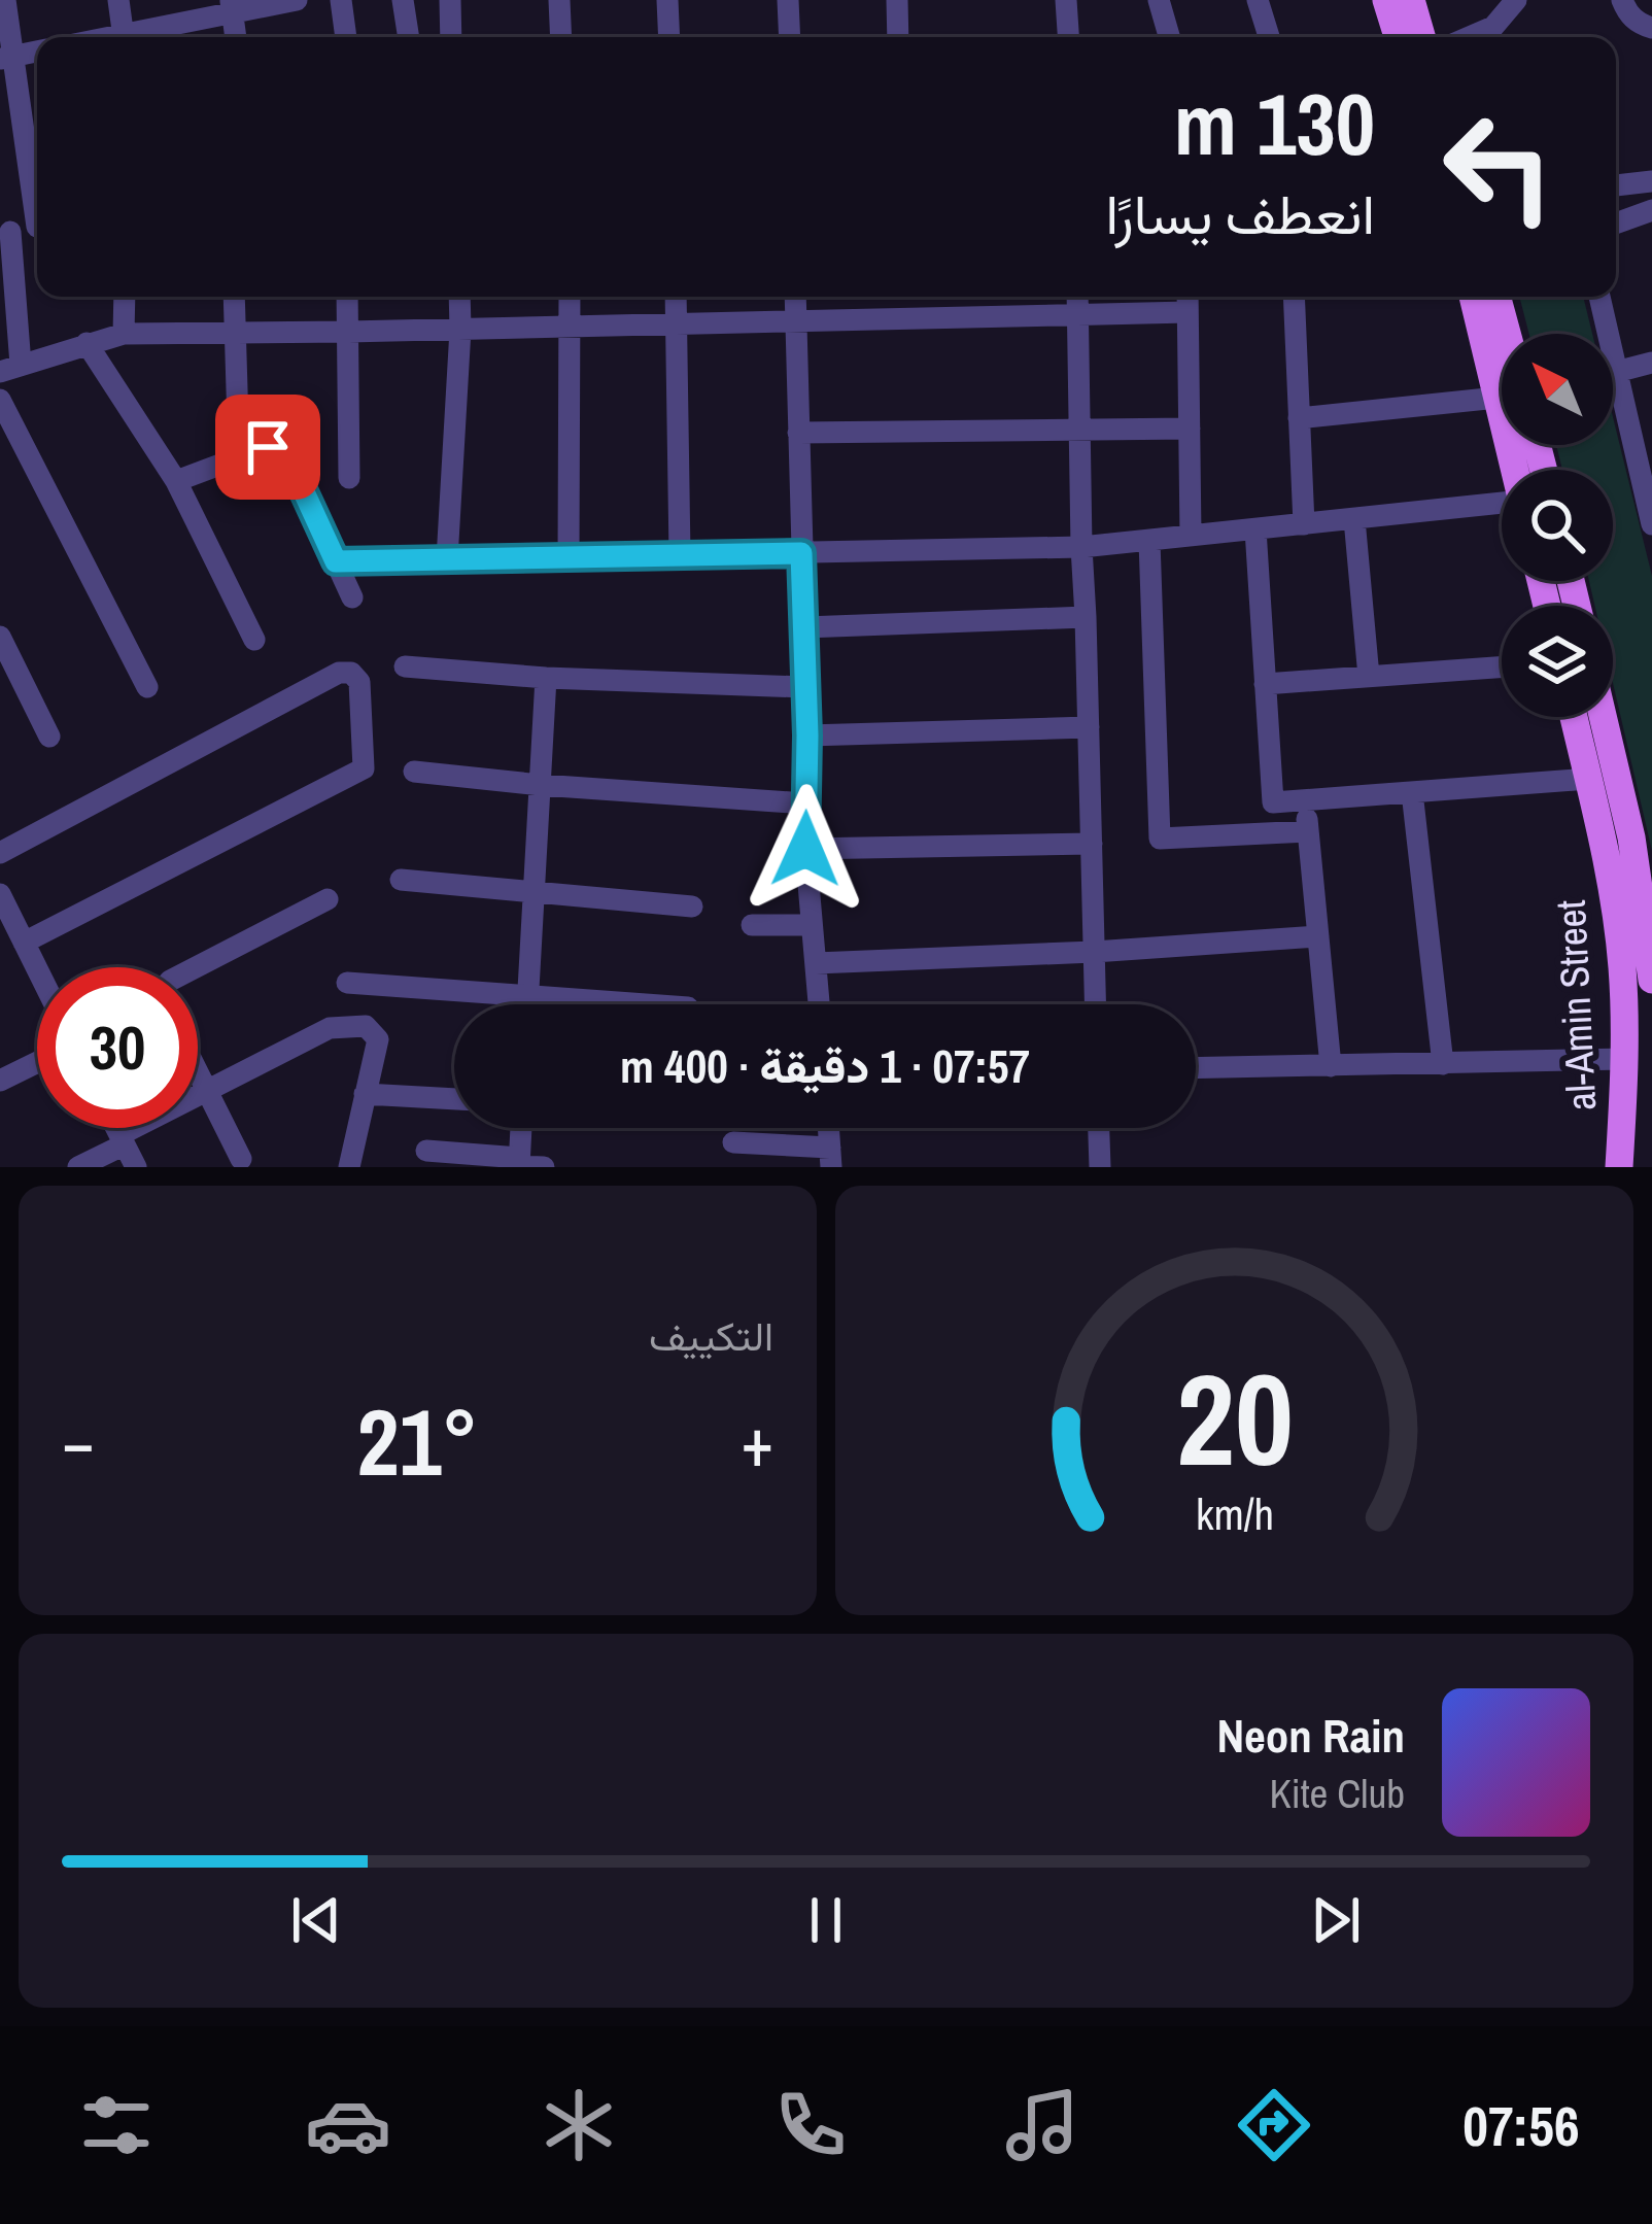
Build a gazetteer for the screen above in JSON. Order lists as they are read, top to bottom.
{
  "streets": {
    "main road": ["al-Amin Street"]
  },
  "north": "top left",
  "page": {
    "turn": ["130 m", "انعطف يسارًا"],
    "limit": "30",
    "trip": "07:57 · 1 دقيقة · 400 m",
    "tile": "التكييف",
    "heat": ["−", "21°", "+"],
    "song": ["Neon Rain", "Kite Club"],
    "tabs": "07:56",
    "gauge": ["20", "km/h"]
  }
}
